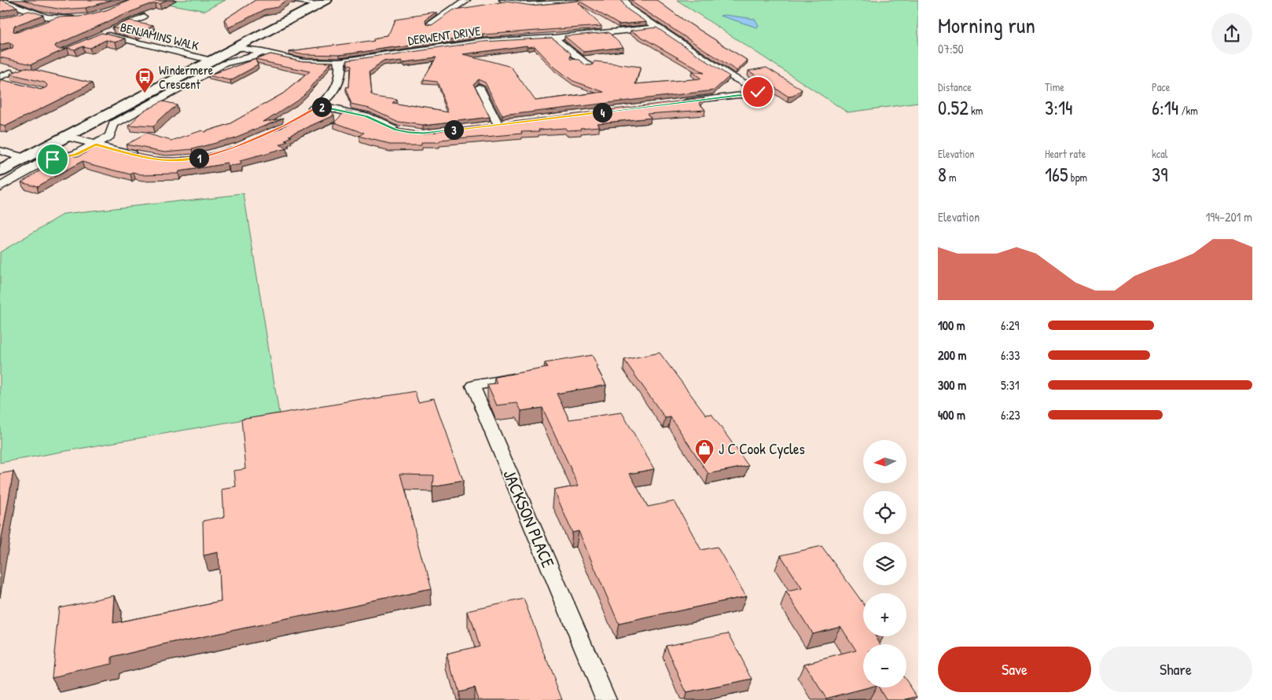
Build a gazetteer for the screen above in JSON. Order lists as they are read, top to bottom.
{
  "streets": {
    "street": ["DERWENT DRIVE", "BENJAMINS WALK", "JACKSON PLACE"]
  },
  "places": {
    "bus stop": ["Windermere Crescent"],
    "shop": ["J C Cook Cycles"]
  },
  "north": "left",
  "page": {
    "heading": ["Morning run", "07:50"],
    "stats": [
      ["Distance", "0.52 km"],
      ["Time", "3:14"],
      ["Pace", "6:14 /km"],
      ["Elevation", "8 m"],
      ["Heart rate", "165 bpm"],
      ["kcal", "39"]
    ],
    "pins": [
      "2",
      "4",
      "3",
      "1"
    ],
    "chart": ["Elevation", "194–201 m"],
    "list": [
      {
        "name": "100 m",
        "note": "6:29"
      },
      {
        "name": "200 m",
        "note": "6:33"
      },
      {
        "name": "300 m",
        "note": "5:31"
      },
      {
        "name": "400 m",
        "note": "6:23"
      }
    ],
    "map_buttons": ["+", "−"],
    "buttons": ["Save", "Share"]
  }
}
